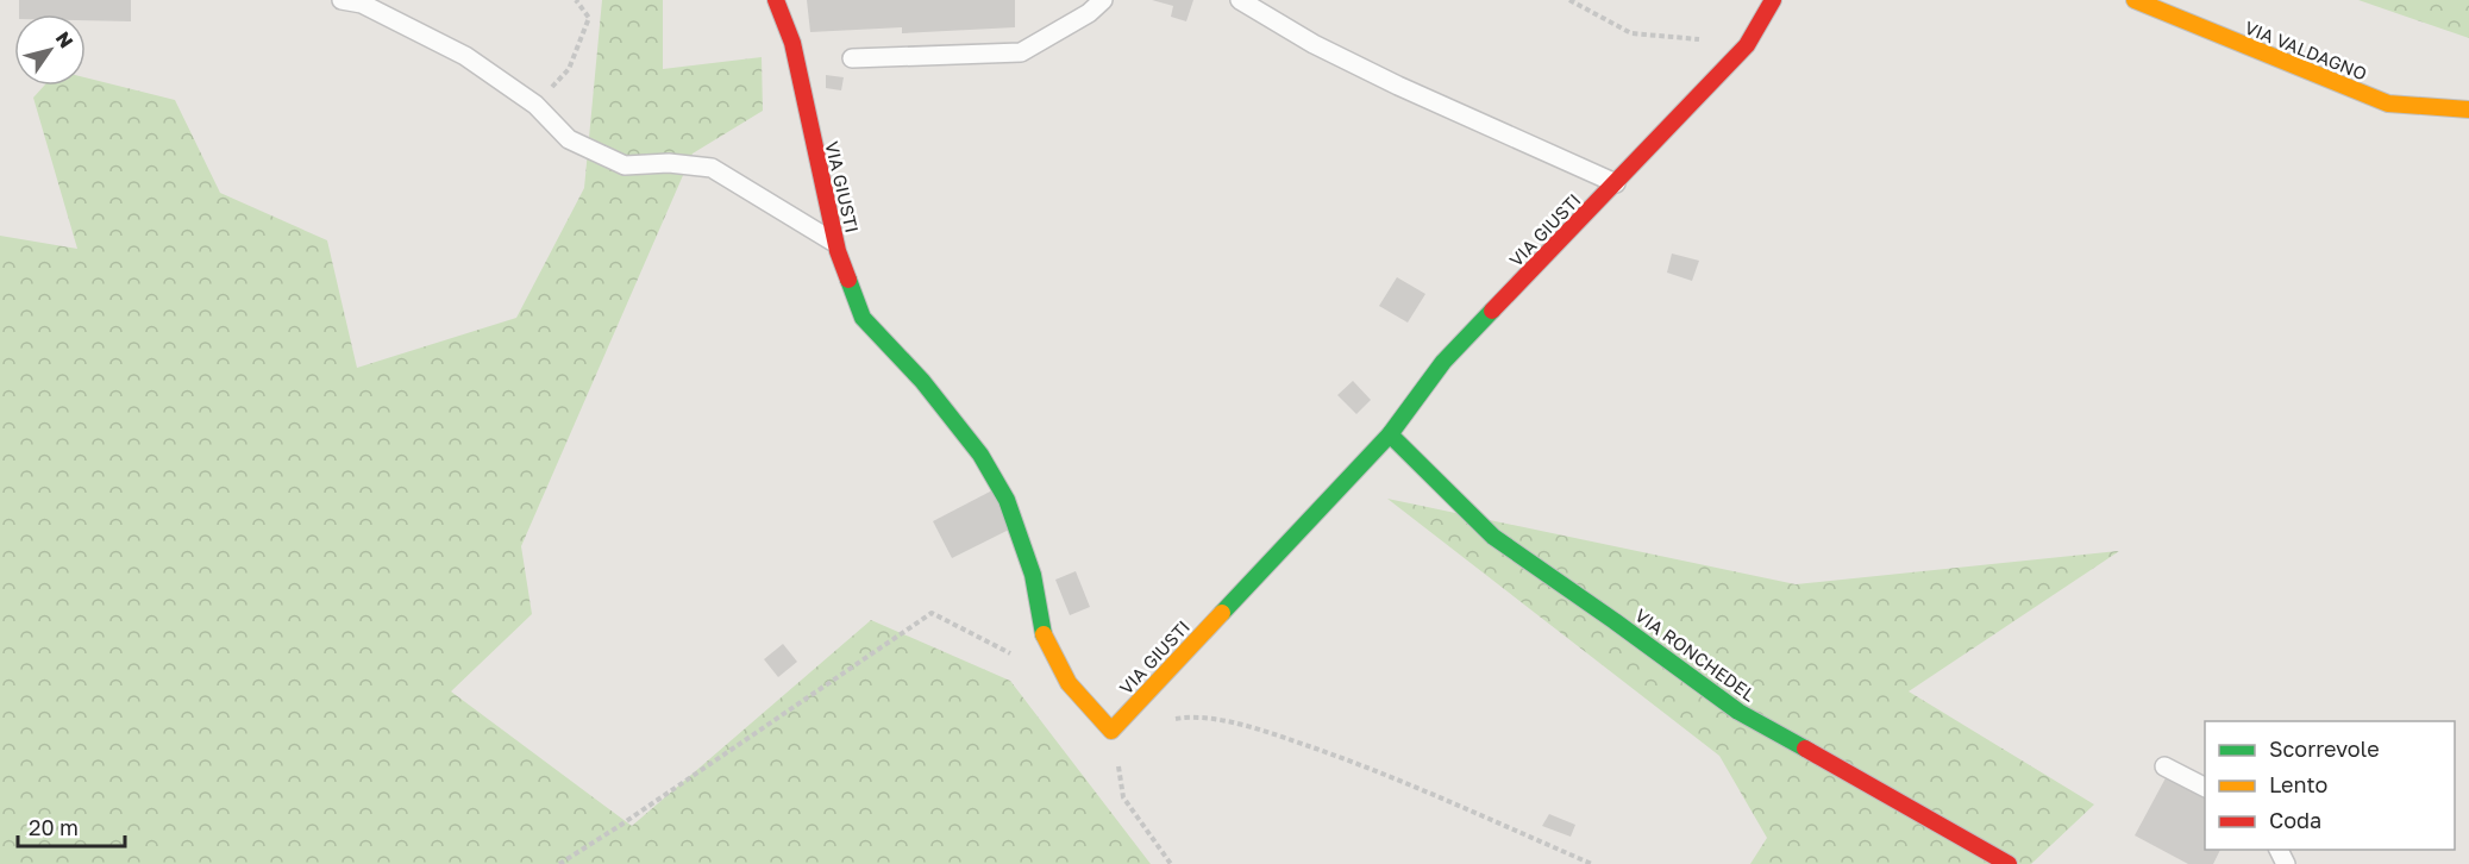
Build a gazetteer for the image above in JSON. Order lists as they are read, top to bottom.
{
  "streets": {
    "street": ["VIA VALDAGNO", "VIA GIUSTI", "VIA RONCHEDEL"]
  },
  "crossings": [
    ["VIA GIUSTI", "VIA RONCHEDEL"]
  ],
  "legend": ["Scorrevole", "Lento", "Coda"],
  "scale_bar": "20 m",
  "north": "top right"
}
